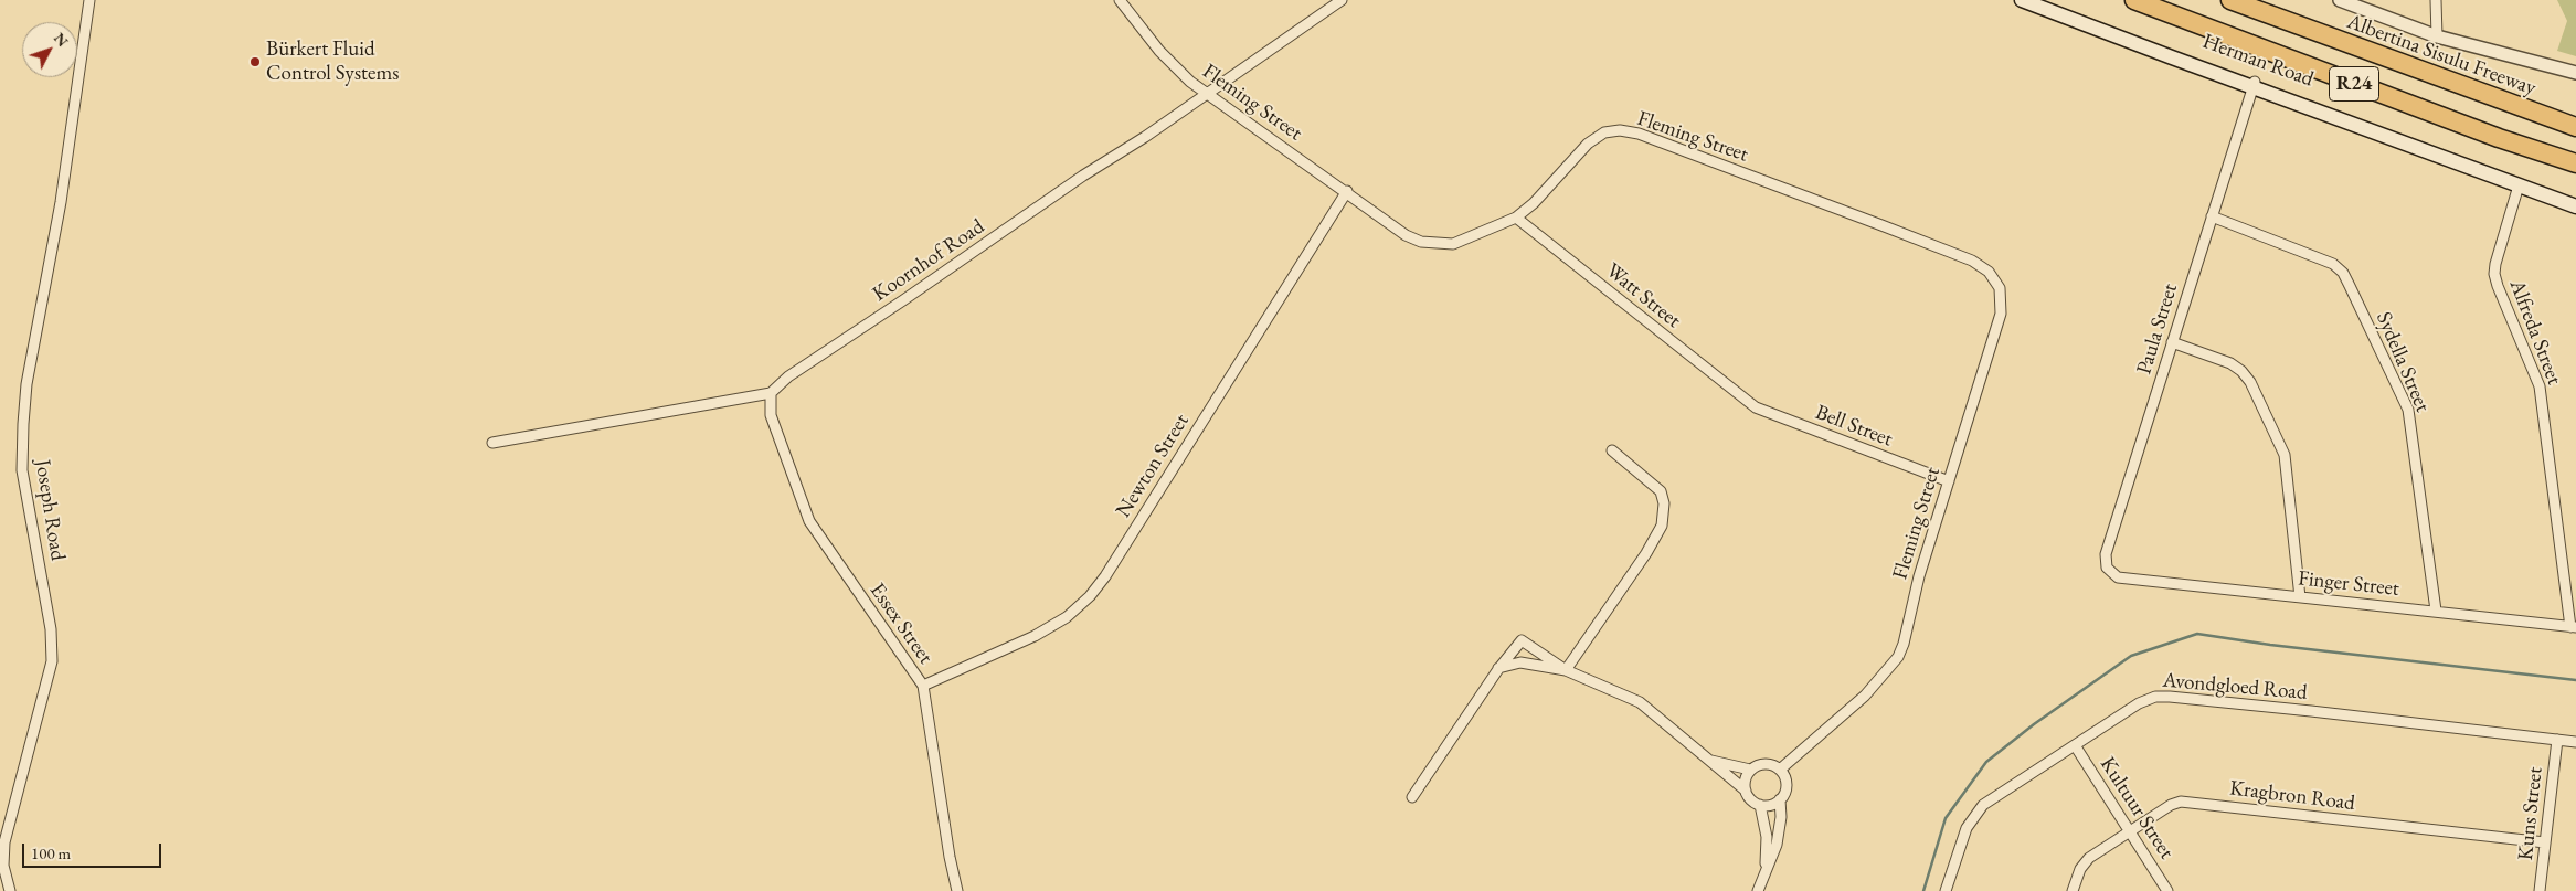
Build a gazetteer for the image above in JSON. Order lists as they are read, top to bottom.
{
  "streets": {
    "highway": ["Albertina Sisulu Freeway", "R24"],
    "main road": ["Herman Road"],
    "street": [
      "Fleming Street",
      "Koornhof Road",
      "Watt Street",
      "Paula Street",
      "Alfreda Street",
      "Sydella Street",
      "Bell Street",
      "Newton Street",
      "Joseph Road",
      "Finger Street",
      "Essex Street",
      "Avondgloed Road",
      "Kragbron Road",
      "Kultuur Street",
      "Kuns Street"
    ]
  },
  "crossings": [
    ["Herman Road", "Paula Street"],
    ["Herman Road", "Alfreda Street"],
    ["Fleming Street", "Koornhof Road"],
    ["Fleming Street", "Watt Street"],
    ["Fleming Street", "Bell Street"],
    ["Fleming Street", "Newton Street"],
    ["Koornhof Road", "Essex Street"],
    ["Watt Street", "Bell Street"],
    ["Paula Street", "Sydella Street"],
    ["Paula Street", "Finger Street"],
    ["Alfreda Street", "Finger Street"],
    ["Sydella Street", "Finger Street"],
    ["Newton Street", "Essex Street"],
    ["Avondgloed Road", "Kultuur Street"],
    ["Avondgloed Road", "Kuns Street"],
    ["Kragbron Road", "Kultuur Street"],
    ["Kragbron Road", "Kuns Street"]
  ],
  "places": ["Bürkert Fluid Control Systems"],
  "scale_bar": "100 m",
  "north": "top right"
}
